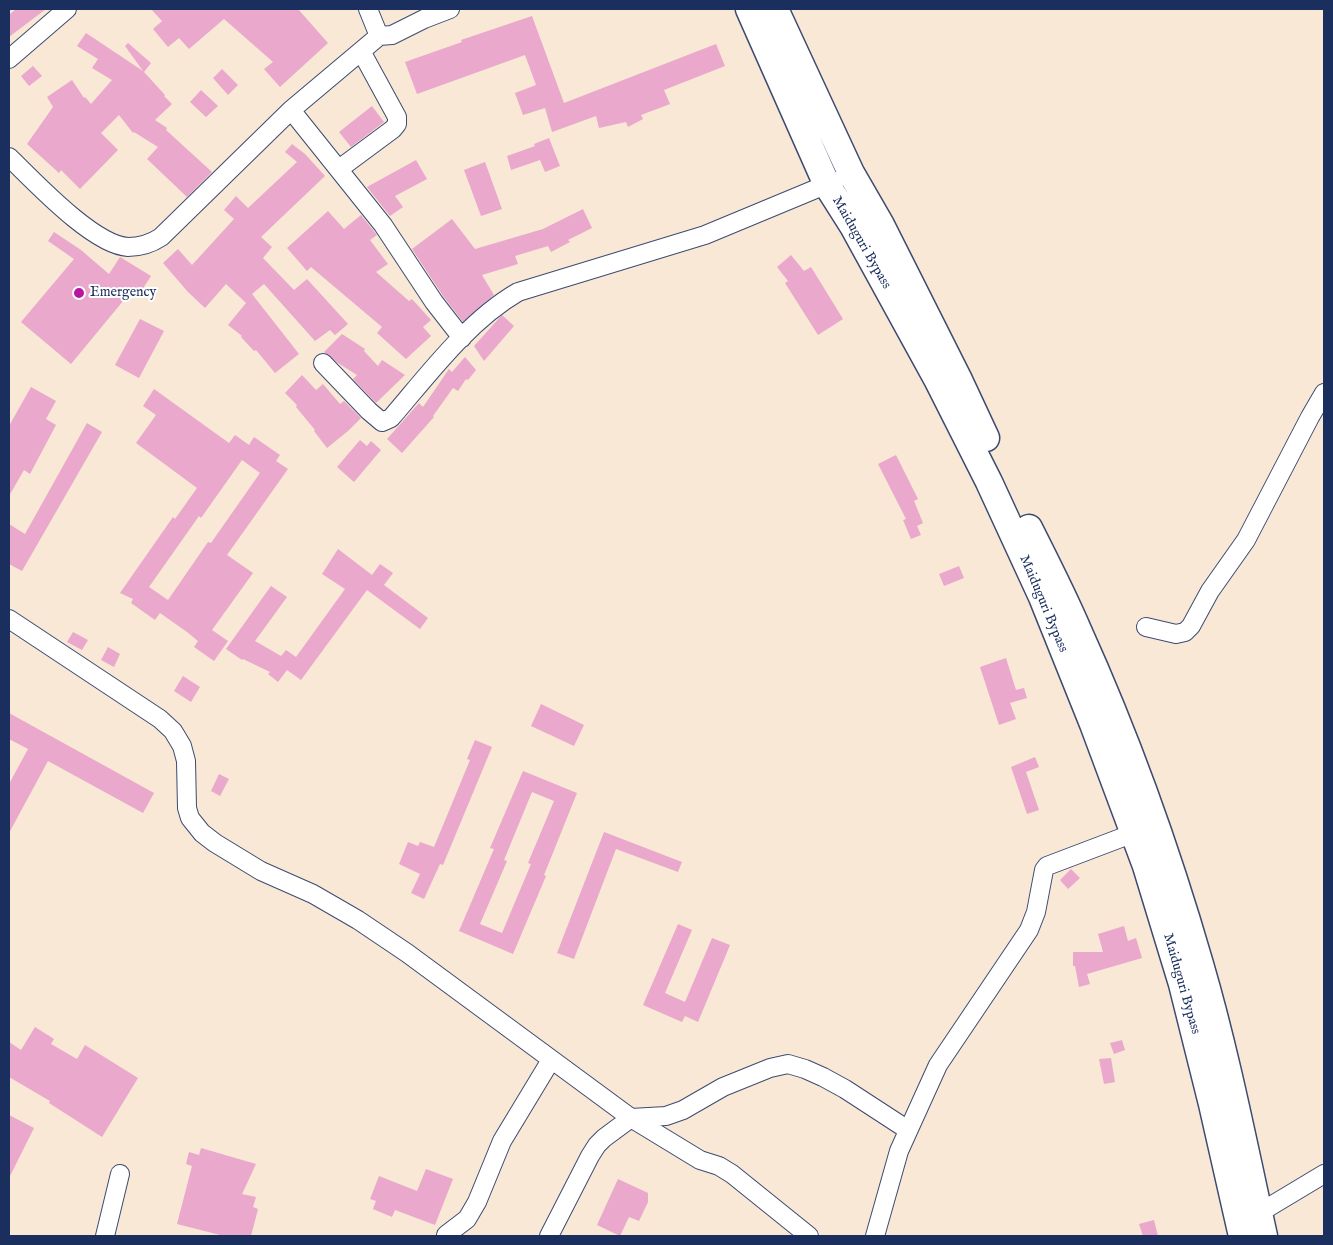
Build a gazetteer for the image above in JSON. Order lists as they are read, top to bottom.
{
  "streets": {
    "highway": ["Maiduguri Bypass"]
  },
  "places": ["Emergency"]
}
